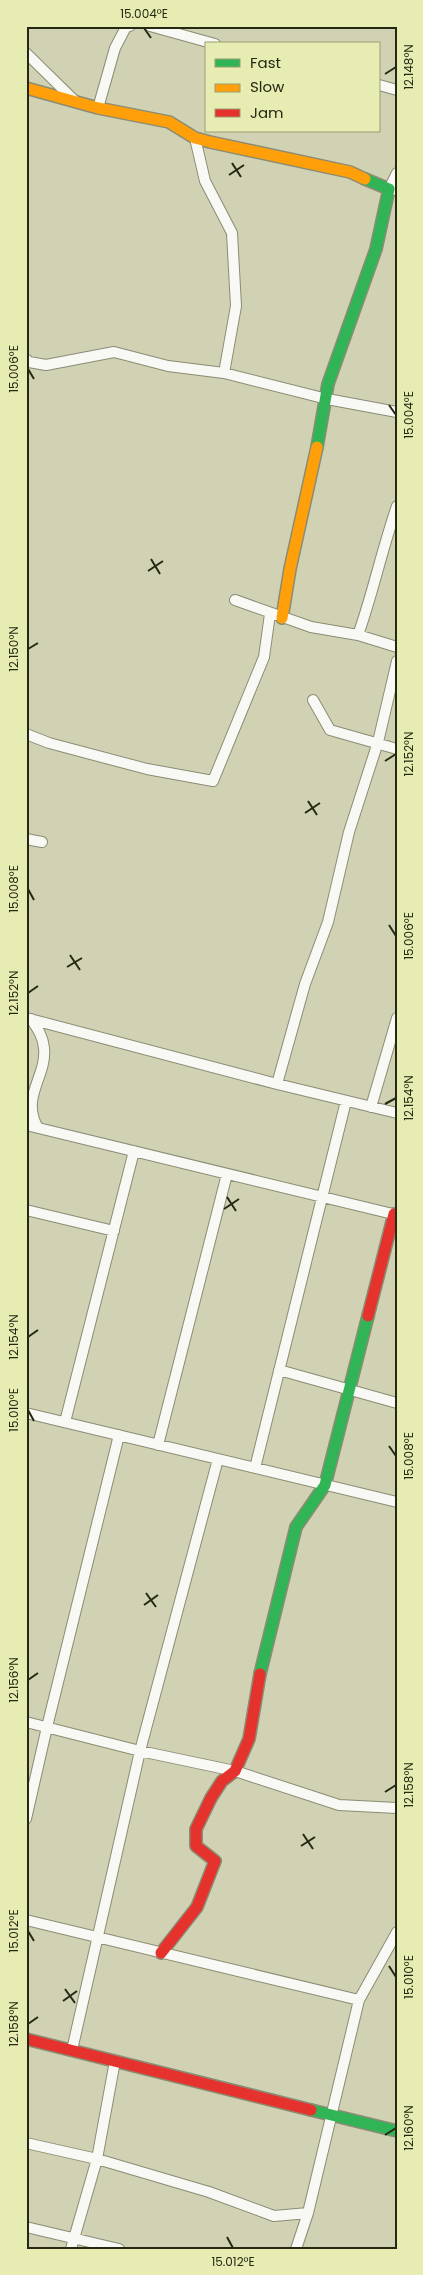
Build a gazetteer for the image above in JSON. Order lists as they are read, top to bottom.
{
  "legend": ["Fast", "Slow", "Jam"],
  "coordinates": [
    "15.004°E",
    "12.148°N",
    "15.006°E",
    "12.150°N",
    "12.152°N",
    "15.008°E",
    "12.154°N",
    "15.010°E",
    "12.156°N",
    "12.158°N",
    "15.012°E",
    "12.160°N"
  ]
}
